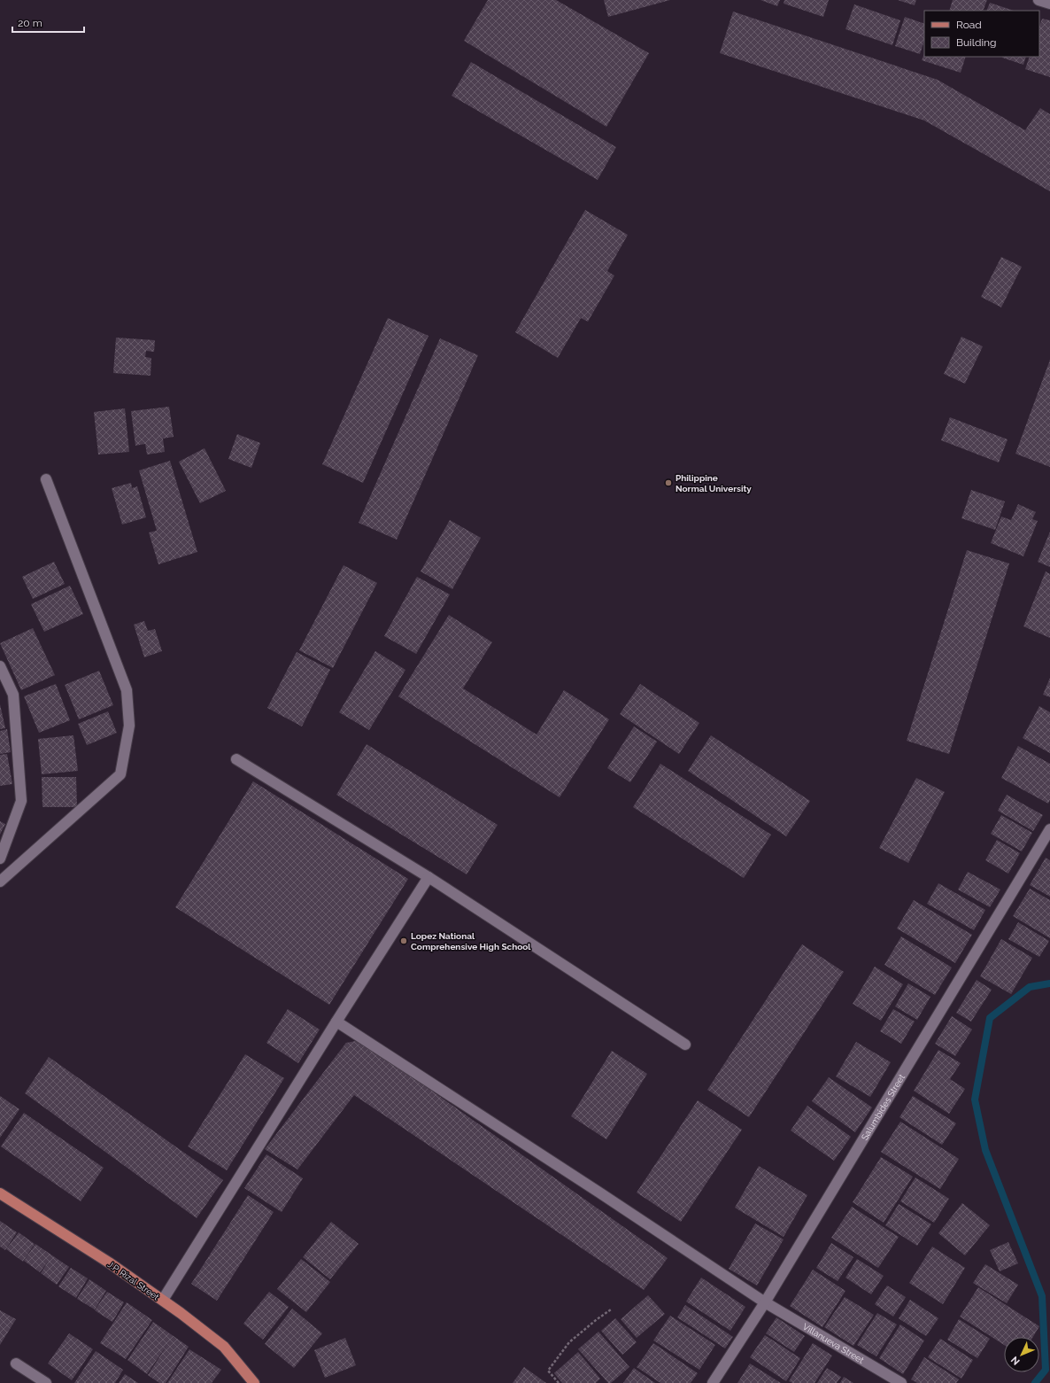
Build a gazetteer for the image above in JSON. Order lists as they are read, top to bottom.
{
  "streets": {
    "main road": ["J.P. Rizal Street"],
    "street": ["Salumbides Street", "Villanueva Street"]
  },
  "crossings": [
    ["Salumbides Street", "Villanueva Street"]
  ],
  "places": ["Philippine Normal University", "Lopez National Comprehensive High School"],
  "legend": ["Road", "Building"],
  "scale_bar": "20 m",
  "north": "bottom left"
}
